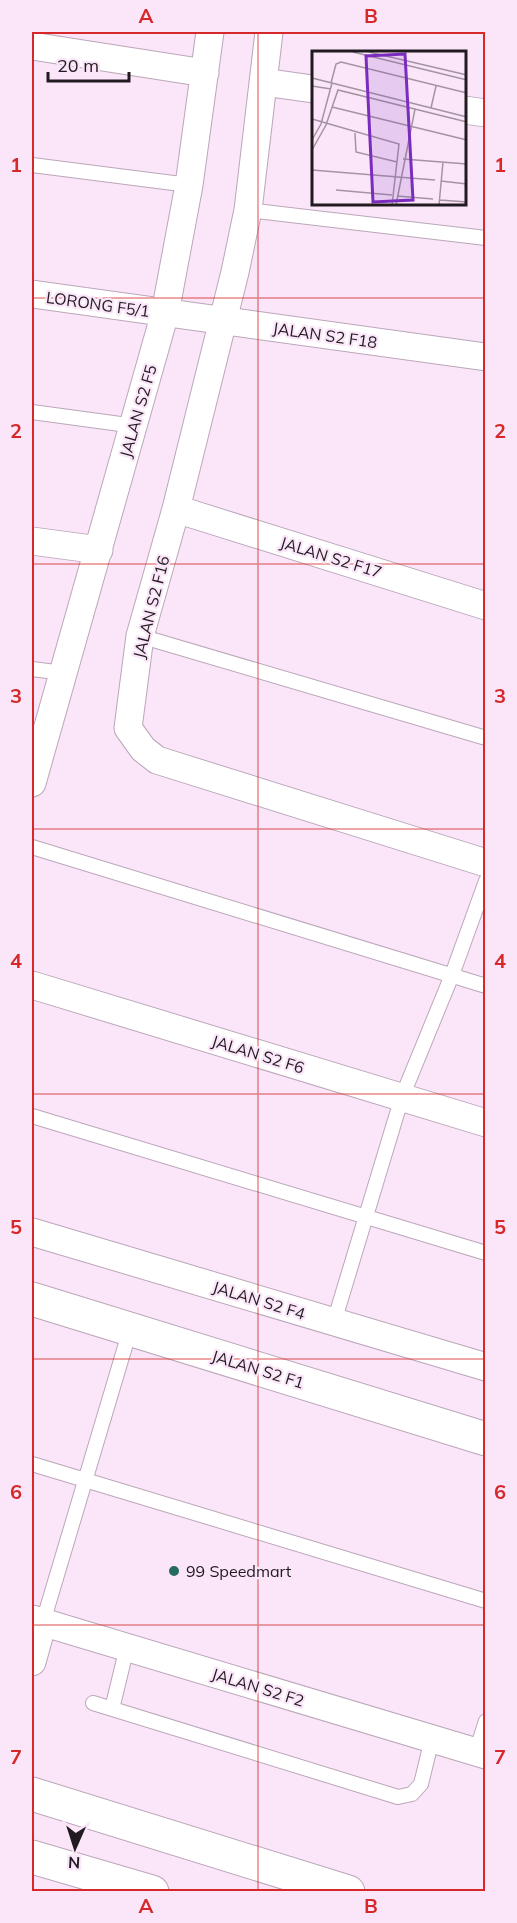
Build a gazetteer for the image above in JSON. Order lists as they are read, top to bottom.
{
  "streets": {
    "street": [
      "LORONG F5/1",
      "JALAN S2 F18",
      "JALAN S2 F5",
      "JALAN S2 F17",
      "JALAN S2 F16",
      "JALAN S2 F6",
      "JALAN S2 F4",
      "JALAN S2 F1",
      "JALAN S2 F2"
    ]
  },
  "crossings": [
    ["LORONG F5/1", "JALAN S2 F18"],
    ["LORONG F5/1", "JALAN S2 F5"],
    ["JALAN S2 F18", "JALAN S2 F5"],
    ["JALAN S2 F18", "JALAN S2 F16"],
    ["JALAN S2 F17", "JALAN S2 F16"]
  ],
  "places": ["99 Speedmart"],
  "scale_bar": "20 m",
  "north": "bottom",
  "grid": {
    "columns": ["A", "B"],
    "rows": [
      "1",
      "2",
      "3",
      "4",
      "5",
      "6",
      "7"
    ]
  }
}
